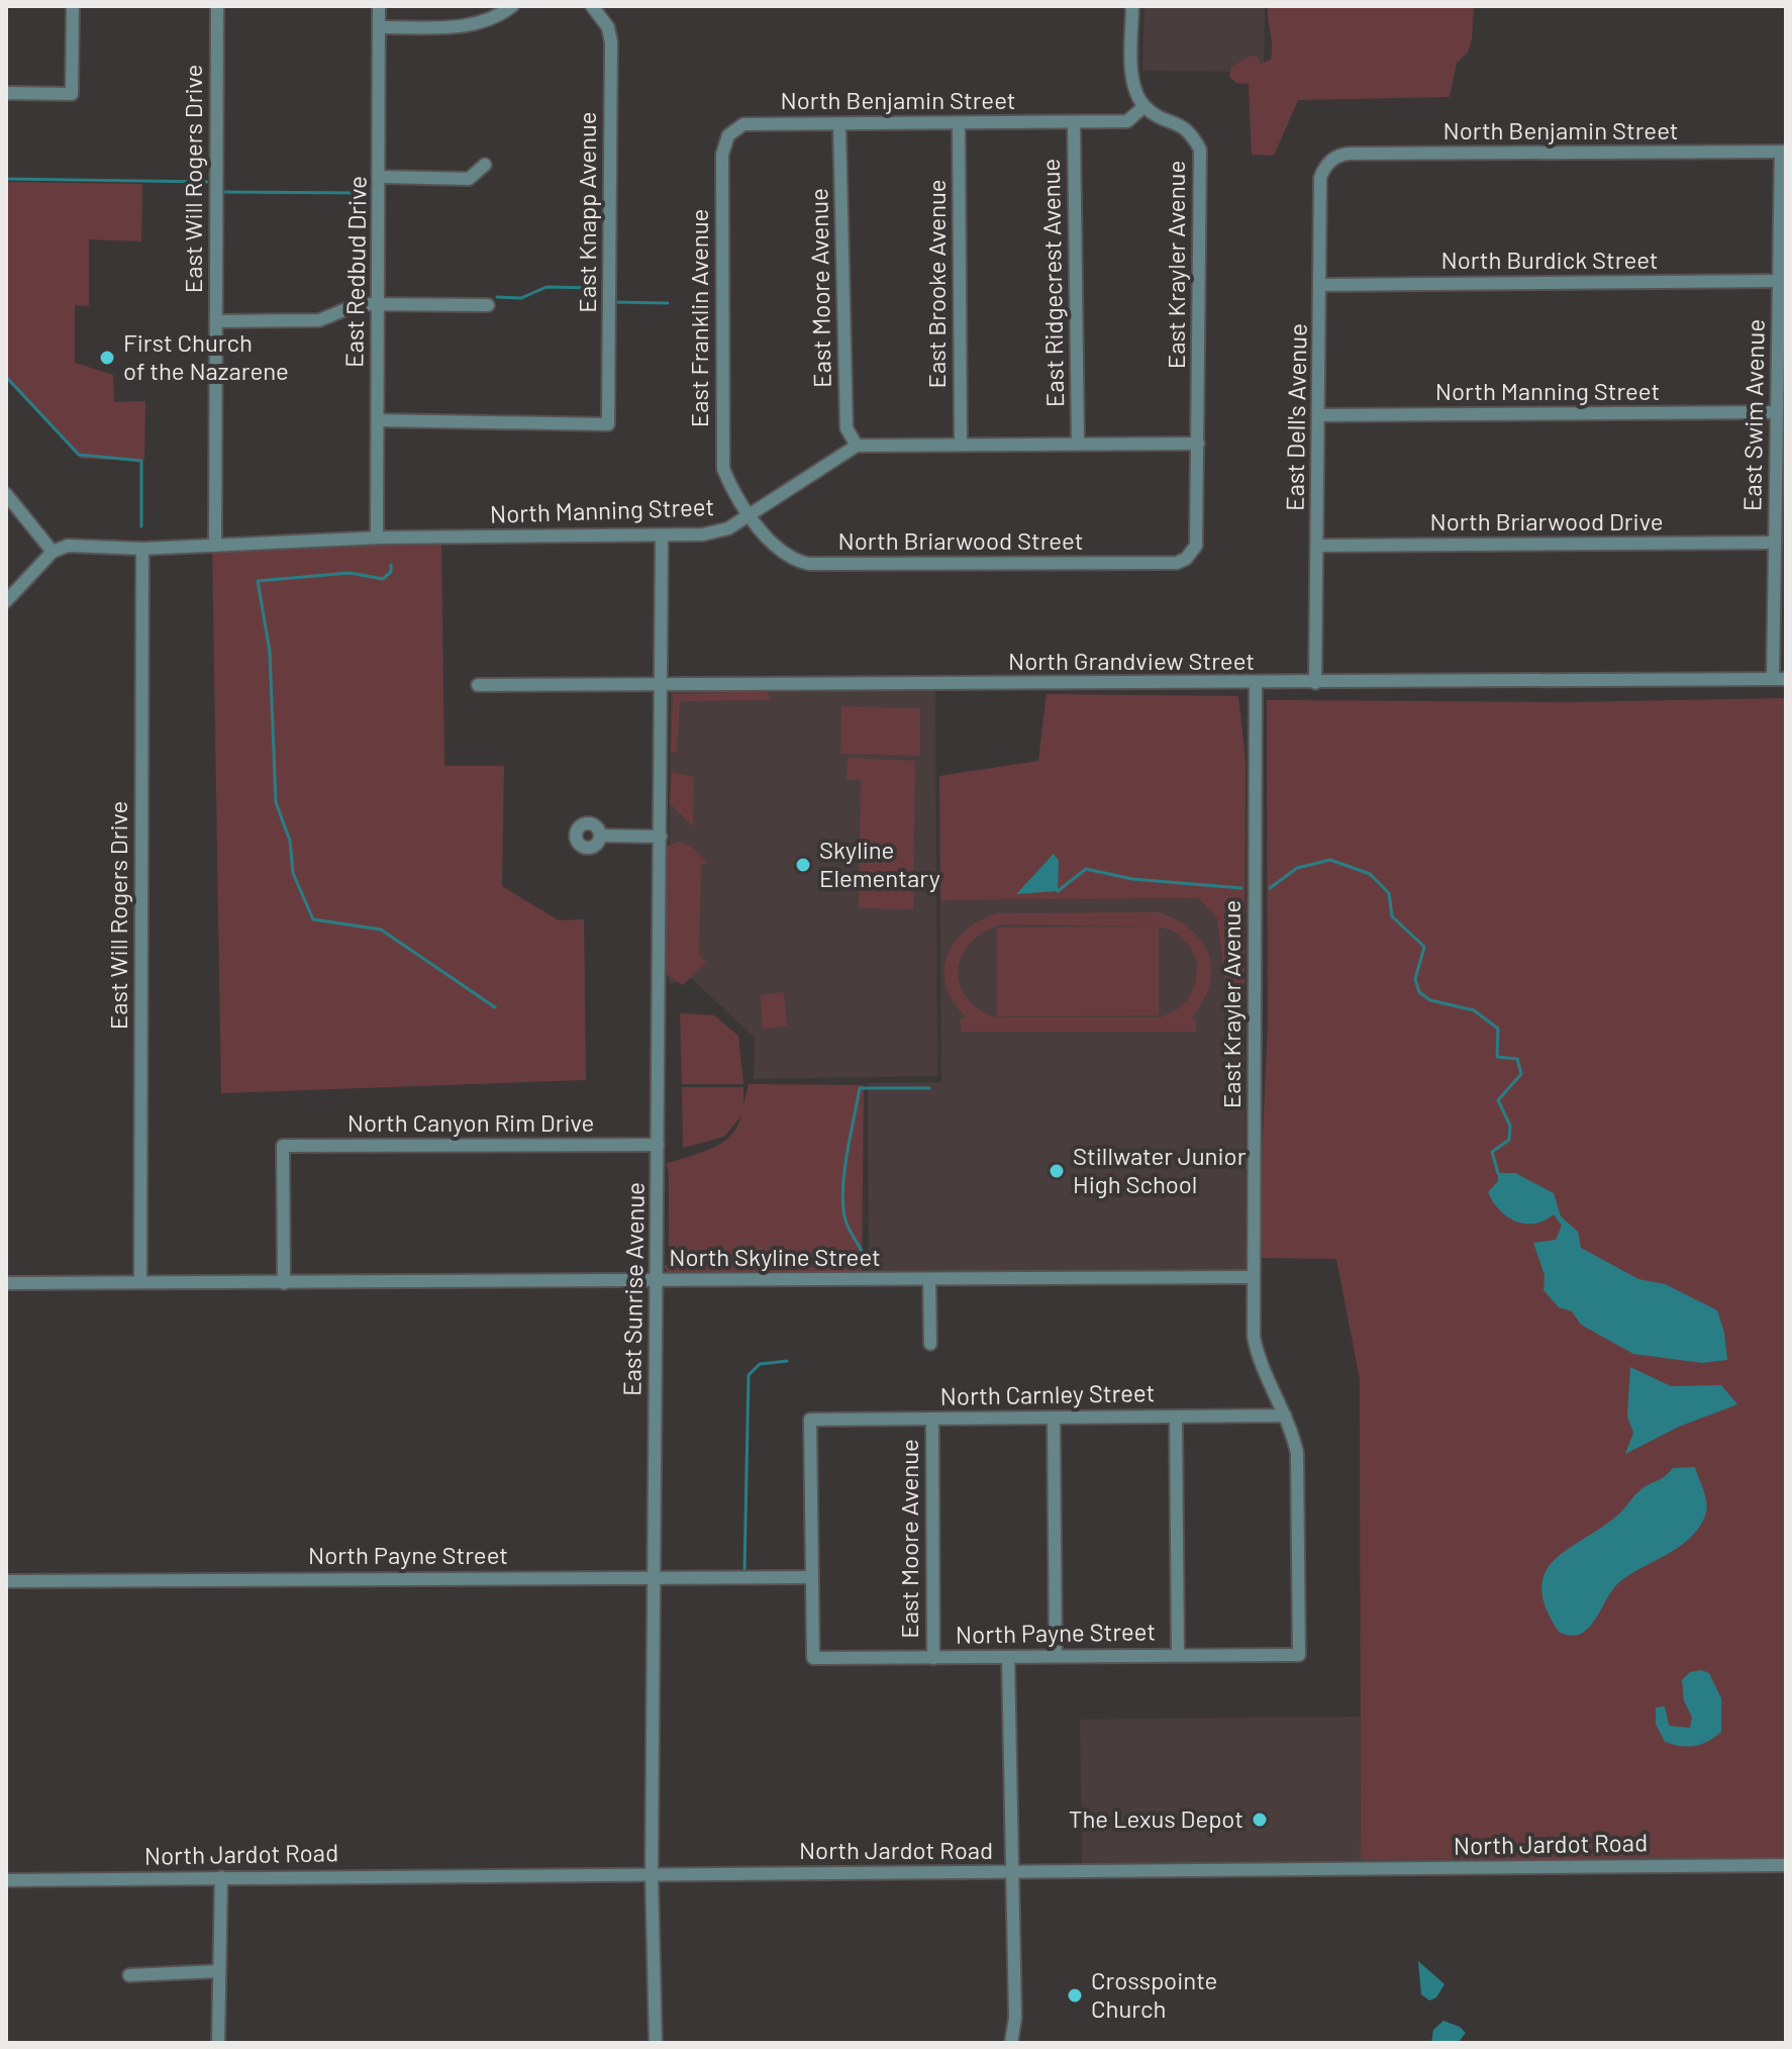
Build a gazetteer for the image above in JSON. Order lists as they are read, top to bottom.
{
  "streets": {
    "street": [
      "North Benjamin Street",
      "East Will Rogers Drive",
      "East Knapp Avenue",
      "North Burdick Street",
      "East Krayler Avenue",
      "East Redbud Drive",
      "East Ridgecrest Avenue",
      "East Brooke Avenue",
      "East Moore Avenue",
      "East Franklin Avenue",
      "North Manning Street",
      "East Swim Avenue",
      "East Dell's Avenue",
      "North Briarwood Drive",
      "North Briarwood Street",
      "North Grandview Street",
      "North Canyon Rim Drive",
      "North Skyline Street",
      "East Sunrise Avenue",
      "North Carnley Street",
      "North Payne Street",
      "North Jardot Road"
    ]
  },
  "crossings": [
    ["North Benjamin Street", "East Krayler Avenue"],
    ["North Benjamin Street", "East Ridgecrest Avenue"],
    ["North Benjamin Street", "East Brooke Avenue"],
    ["North Benjamin Street", "East Moore Avenue"],
    ["North Benjamin Street", "East Franklin Avenue"],
    ["North Benjamin Street", "East Swim Avenue"],
    ["North Benjamin Street", "East Dell's Avenue"],
    ["East Will Rogers Drive", "North Manning Street"],
    ["East Will Rogers Drive", "North Skyline Street"],
    ["East Knapp Avenue", "East Redbud Drive"],
    ["North Burdick Street", "East Swim Avenue"],
    ["North Burdick Street", "East Dell's Avenue"],
    ["East Krayler Avenue", "North Briarwood Street"],
    ["East Krayler Avenue", "North Grandview Street"],
    ["East Krayler Avenue", "North Skyline Street"],
    ["East Krayler Avenue", "North Carnley Street"],
    ["East Krayler Avenue", "North Payne Street"],
    ["East Redbud Drive", "North Manning Street"],
    ["East Moore Avenue", "North Manning Street"],
    ["East Moore Avenue", "North Carnley Street"],
    ["East Moore Avenue", "North Payne Street"],
    ["East Franklin Avenue", "North Manning Street"],
    ["East Franklin Avenue", "North Briarwood Street"],
    ["North Manning Street", "East Swim Avenue"],
    ["North Manning Street", "East Dell's Avenue"],
    ["North Manning Street", "North Briarwood Street"],
    ["North Manning Street", "East Sunrise Avenue"],
    ["East Swim Avenue", "North Briarwood Drive"],
    ["East Swim Avenue", "North Grandview Street"],
    ["East Dell's Avenue", "North Briarwood Drive"],
    ["East Dell's Avenue", "North Grandview Street"],
    ["North Grandview Street", "East Sunrise Avenue"],
    ["North Canyon Rim Drive", "North Skyline Street"],
    ["North Canyon Rim Drive", "East Sunrise Avenue"],
    ["North Skyline Street", "East Sunrise Avenue"],
    ["East Sunrise Avenue", "North Payne Street"],
    ["East Sunrise Avenue", "North Jardot Road"],
    ["North Carnley Street", "North Payne Street"]
  ],
  "places": [
    "First Church of the Nazarene",
    "Skyline Elementary",
    "Stillwater Junior High School",
    "The Lexus Depot",
    "Crosspointe Church"
  ]
}
